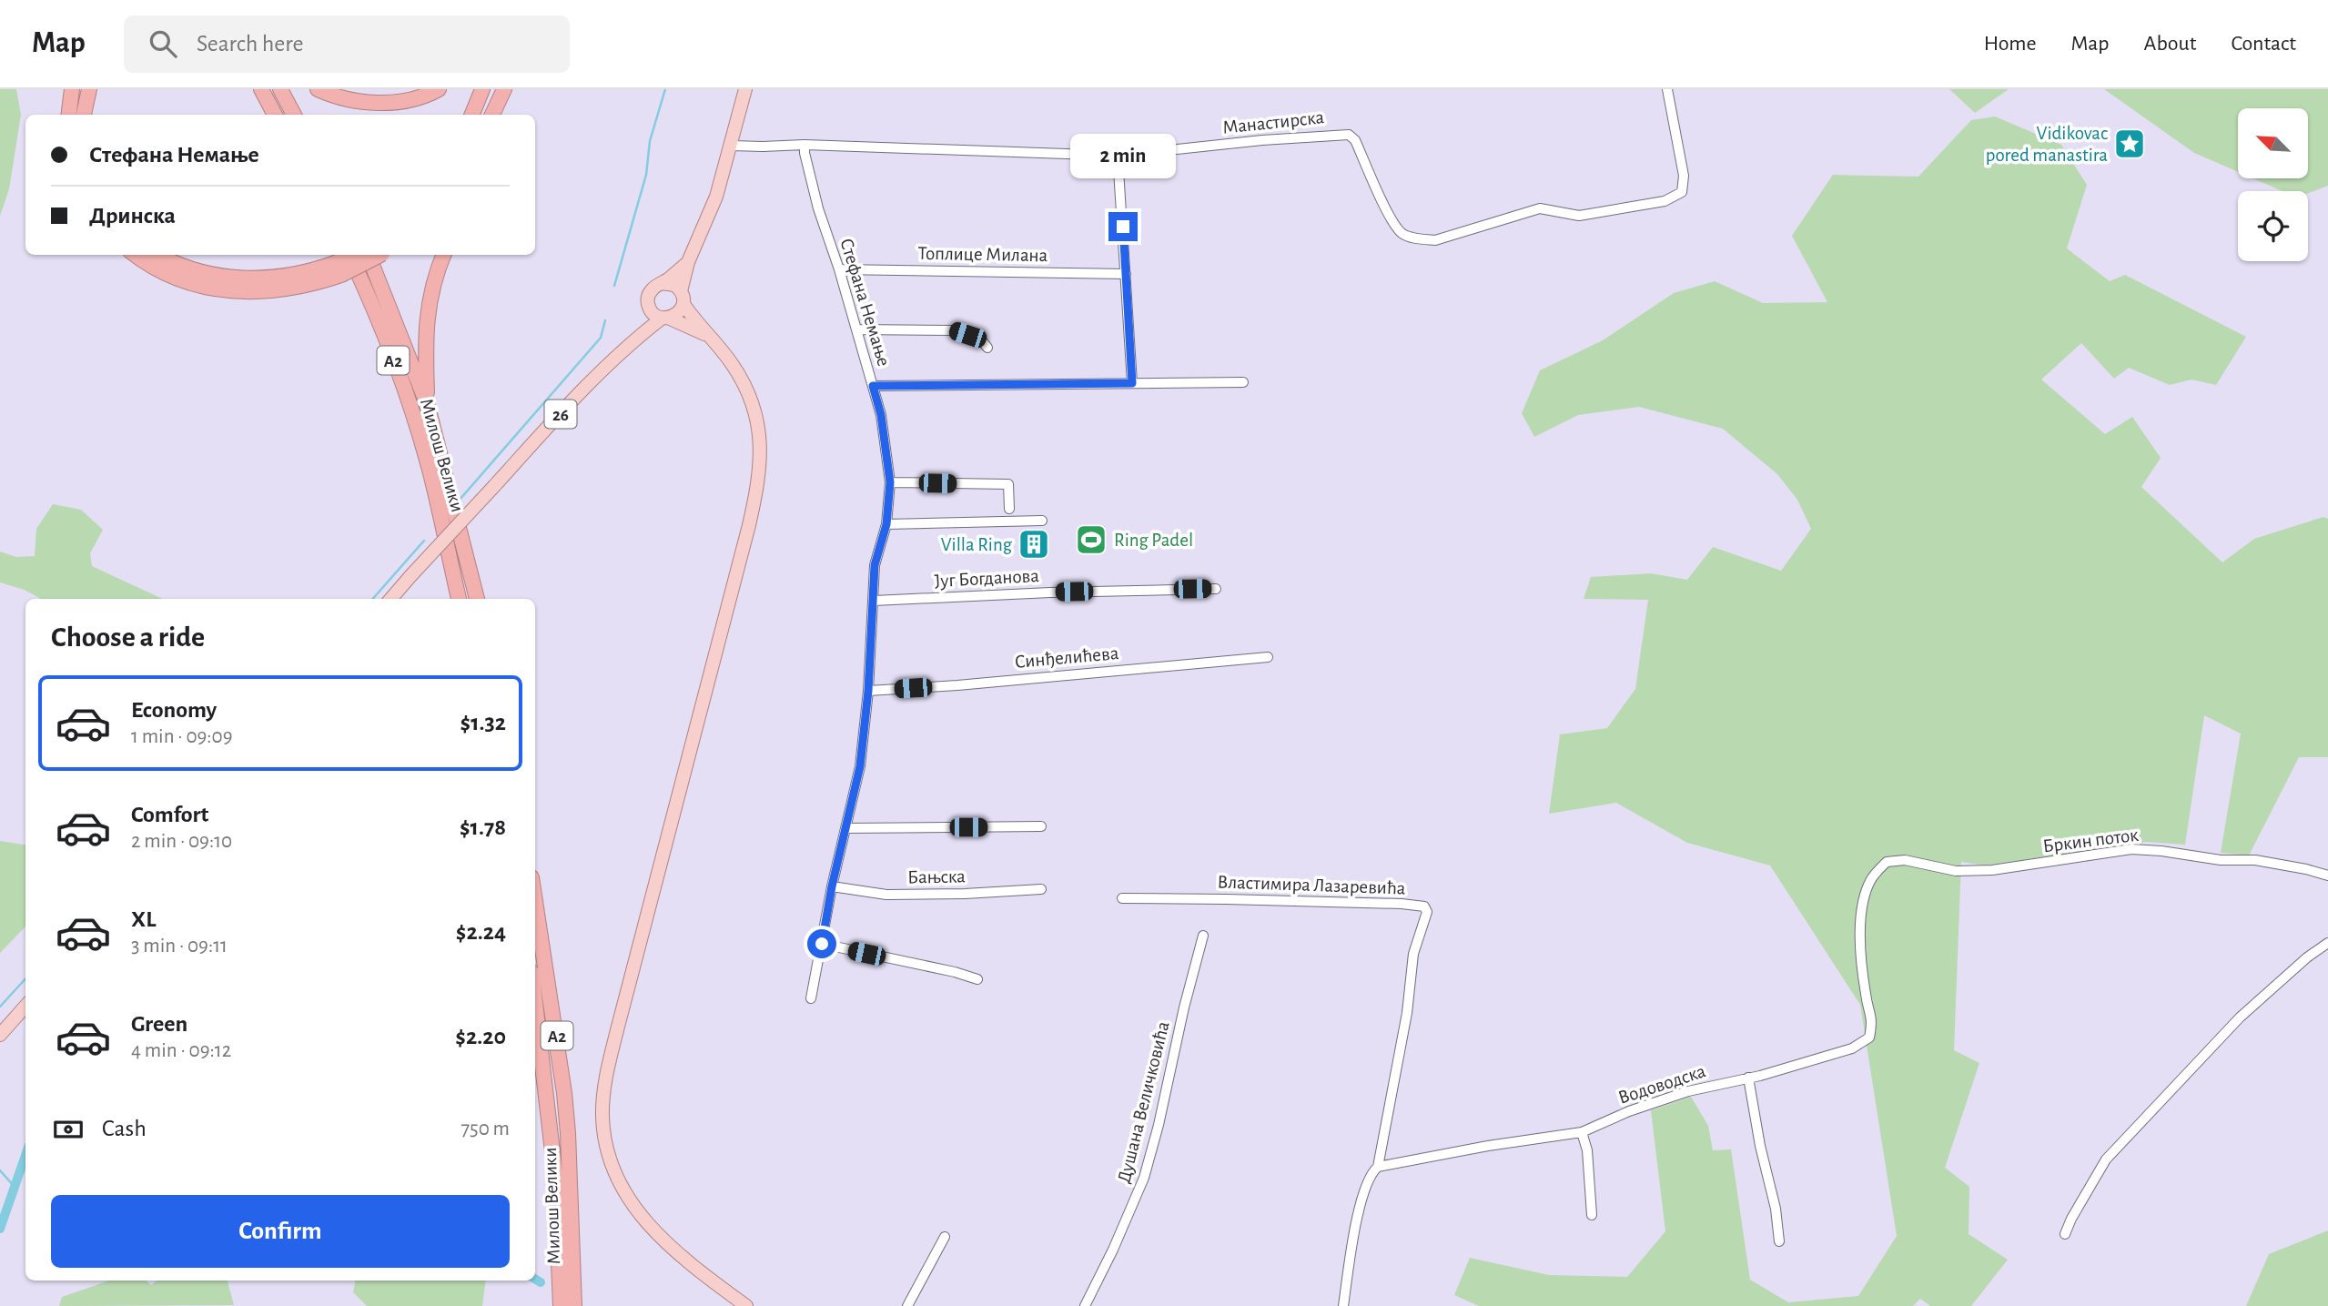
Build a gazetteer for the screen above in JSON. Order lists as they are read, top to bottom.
{
  "streets": {
    "highway": ["A2", "Милош Велики"],
    "main road": ["26"],
    "street": [
      "Манастирска",
      "Топлице Милана",
      "Стефана Немање",
      "Југ Богданова",
      "Синђелићева",
      "Бркин поток",
      "Бањска",
      "Властимира Лазаревића",
      "Водоводска",
      "Душана Величковића"
    ]
  },
  "crossings": [
    ["Манастирска", "Стефана Немање"],
    ["Манастирска", "26"],
    ["Топлице Милана", "Стефана Немање"],
    ["Стефана Немање", "Југ Богданова"],
    ["Стефана Немање", "Синђелићева"],
    ["Стефана Немање", "Бањска"],
    ["Бркин поток", "Водоводска"],
    ["Властимира Лазаревића", "Водоводска"]
  ],
  "places": {
    "place": ["Vidikovac pored manastira"],
    "sports": ["Ring Padel"],
    "building": ["Villa Ring"]
  },
  "north": "top left",
  "page": {
    "header": "Map",
    "search": "Search here",
    "nav": [
      "Home",
      "Map",
      "About",
      "Contact"
    ],
    "banner": ["Стефана Немање", "Дринска"],
    "bubble": "2 min",
    "heading": "Choose a ride",
    "list": [
      {
        "name": "Economy",
        "note": "1 min · 09:09",
        "value": "$1.32"
      },
      {
        "name": "Comfort",
        "note": "2 min · 09:10",
        "value": "$1.78"
      },
      {
        "name": "XL",
        "note": "3 min · 09:11",
        "value": "$2.24"
      },
      {
        "name": "Green",
        "note": "4 min · 09:12",
        "value": "$2.20"
      }
    ],
    "pay": ["Cash", "750 m"],
    "buttons": "Confirm"
  }
}
